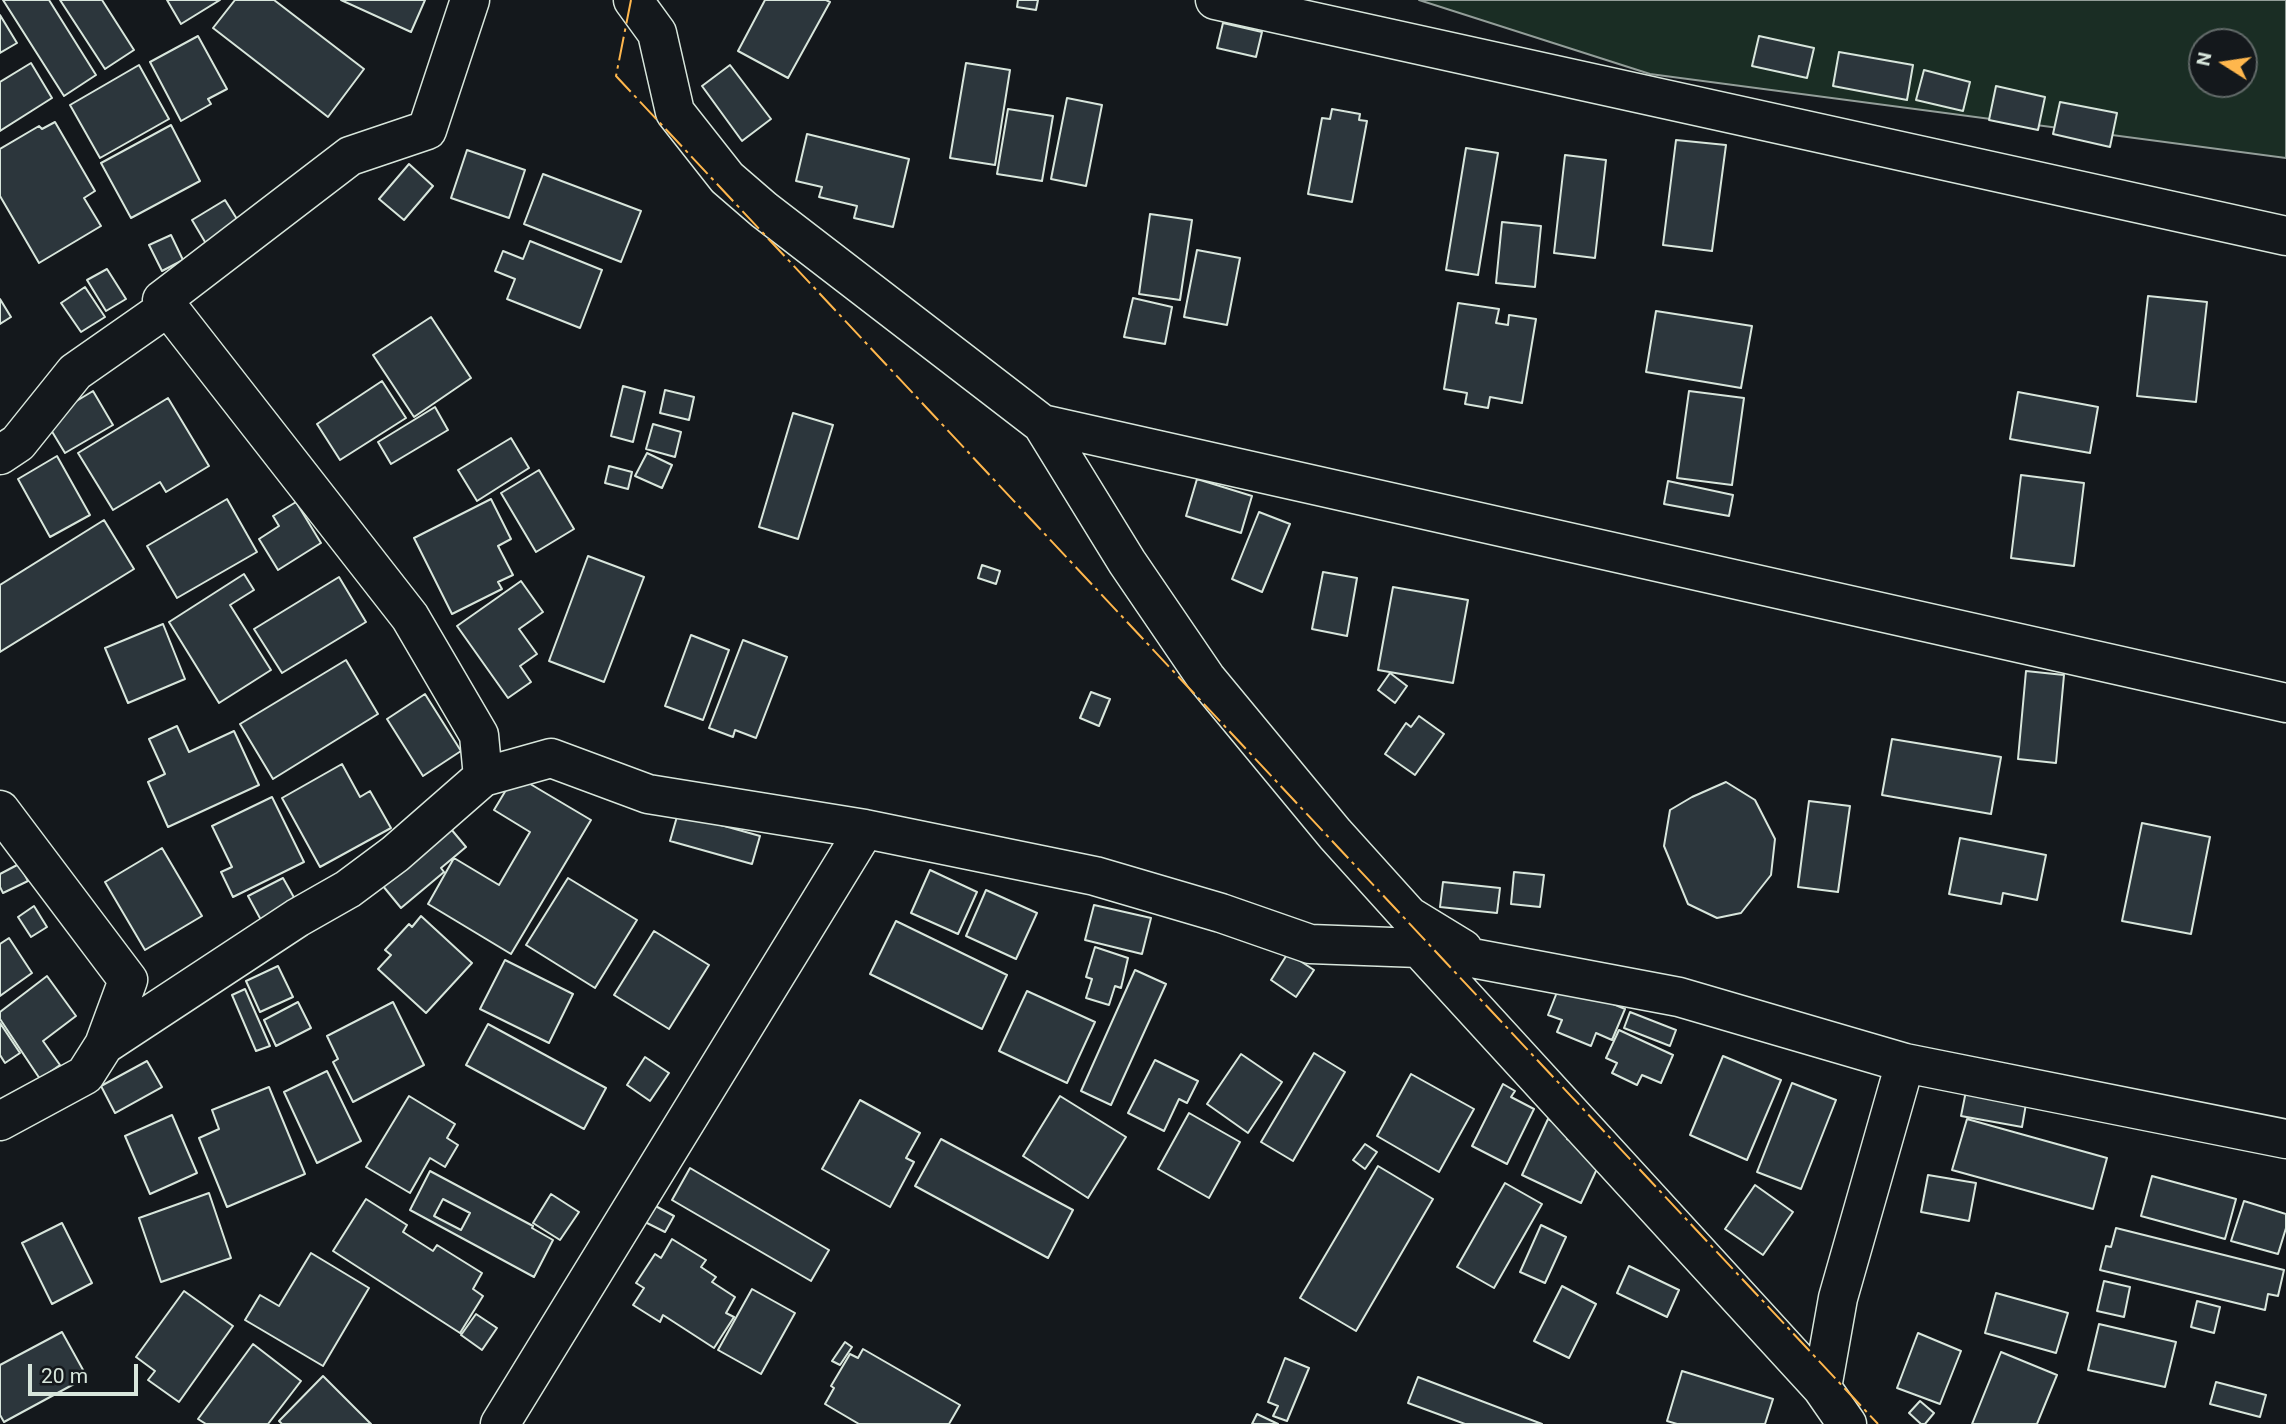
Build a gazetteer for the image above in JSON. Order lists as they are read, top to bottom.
{
  "scale_bar": "20 m",
  "north": "left"
}
